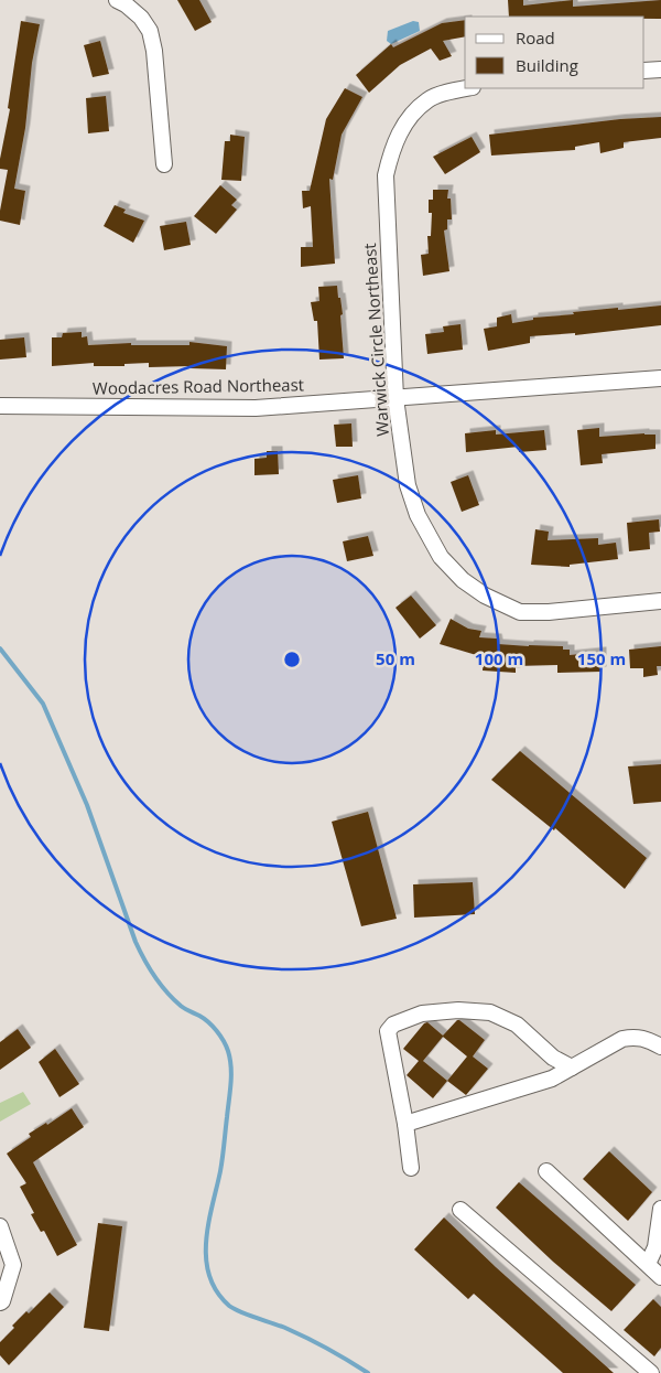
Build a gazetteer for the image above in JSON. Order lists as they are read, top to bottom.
{
  "streets": {
    "street": ["Warwick Circle Northeast", "Woodacres Road Northeast"]
  },
  "crossings": [
    ["Warwick Circle Northeast", "Woodacres Road Northeast"]
  ],
  "legend": ["Road", "Building"],
  "rings": ["50 m", "100 m", "150 m"]
}
